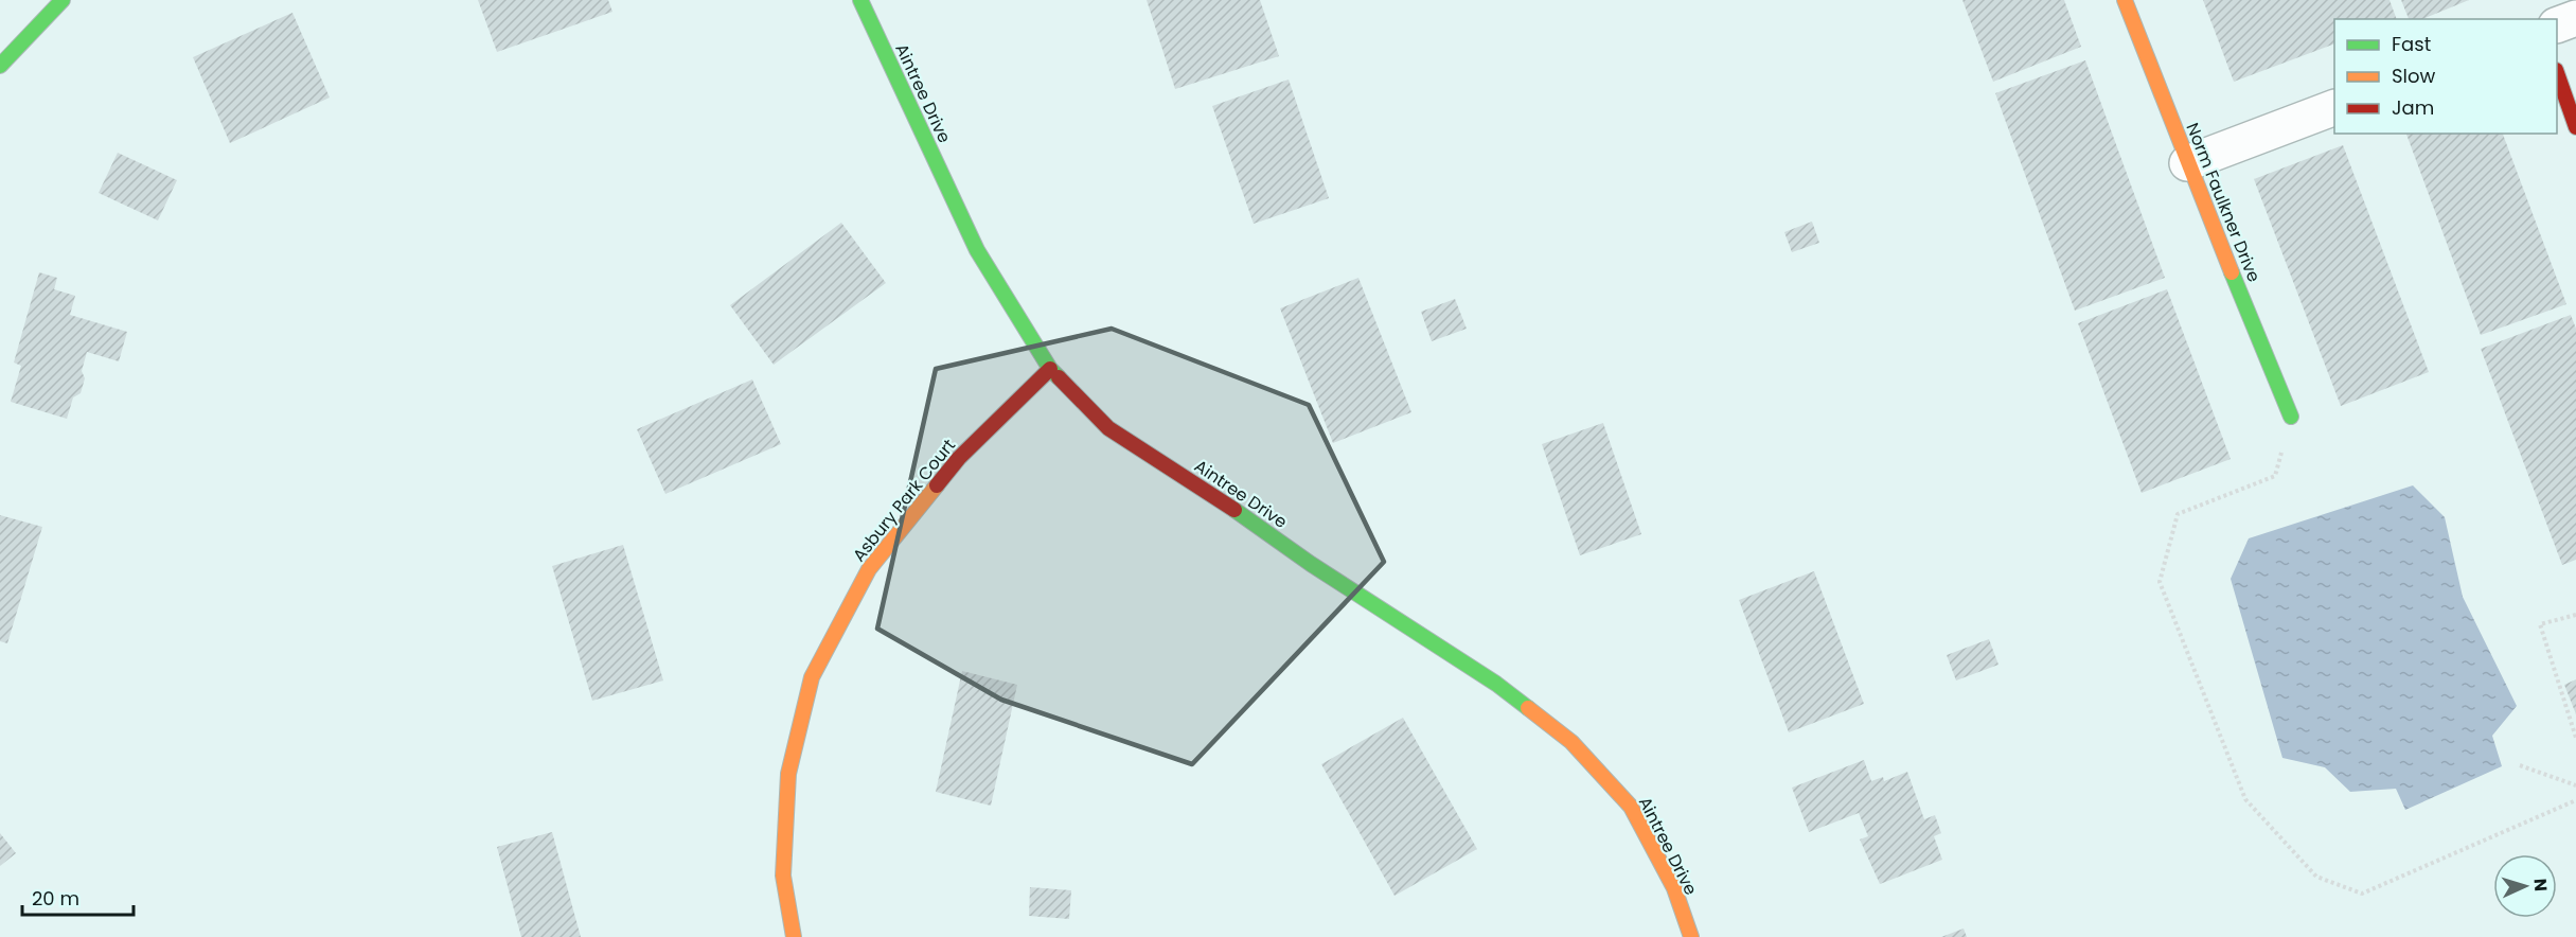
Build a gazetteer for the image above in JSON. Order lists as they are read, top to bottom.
{
  "streets": {
    "street": ["Aintree Drive", "Norm Faulkner Drive", "Asbury Park Court"]
  },
  "crossings": [
    ["Aintree Drive", "Asbury Park Court"]
  ],
  "legend": ["Fast", "Slow", "Jam"],
  "scale_bar": "20 m",
  "north": "right"
}
